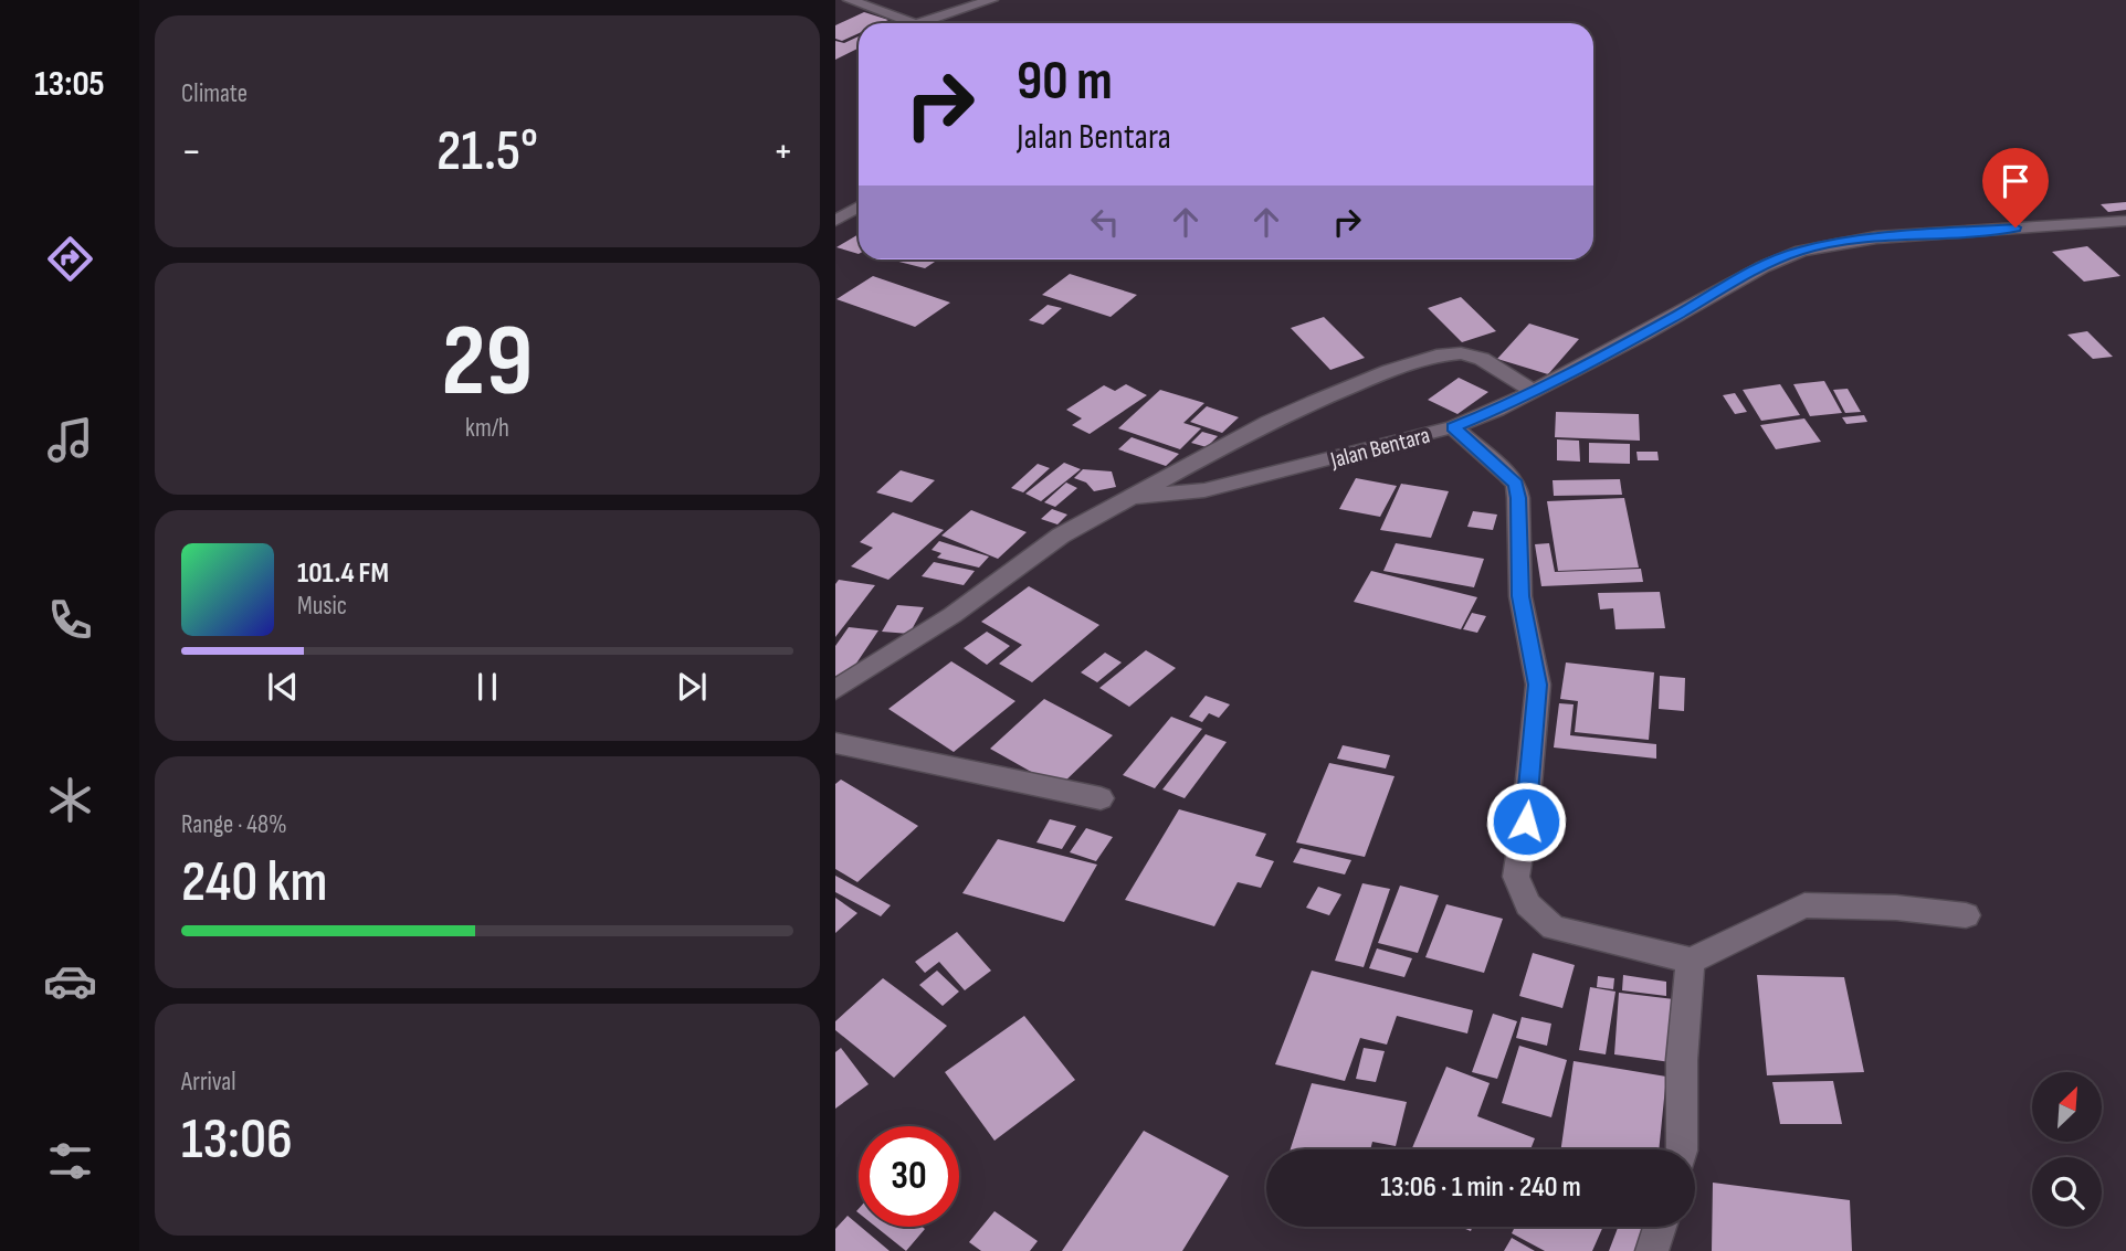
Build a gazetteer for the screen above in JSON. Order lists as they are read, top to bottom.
{
  "streets": {
    "street": ["Jalan Bentara"]
  },
  "north": "top right",
  "page": {
    "tabs": "13:05",
    "tile": [
      "Climate",
      ["29", "km/h"],
      ["Range · 48%", "240 km"],
      ["Arrival", "13:06"]
    ],
    "turn": ["90 m", "Jalan Bentara"],
    "heat": ["−", "21.5°", "+"],
    "song": ["101.4 FM", "Music"],
    "limit": "30",
    "trip": "13:06 · 1 min · 240 m"
  }
}
